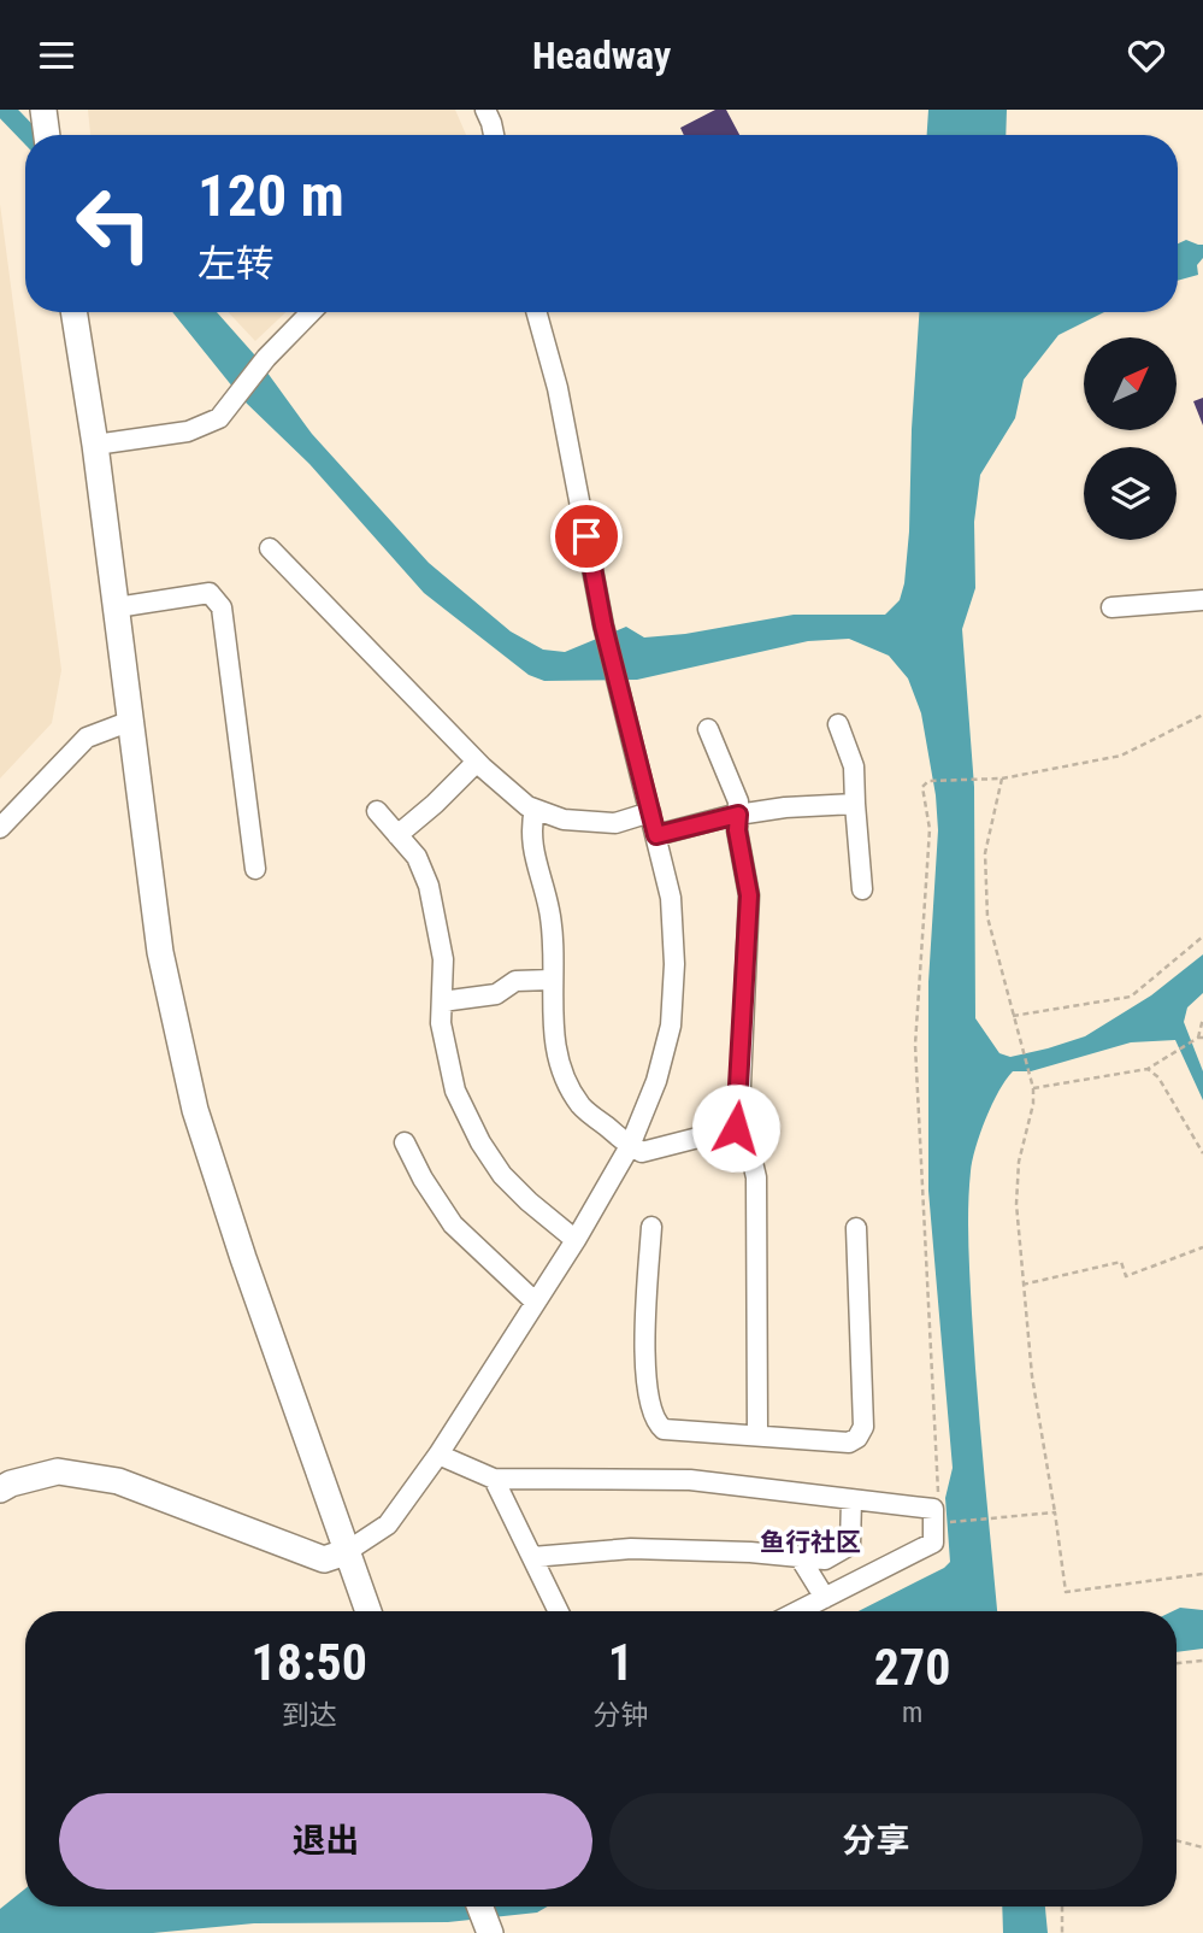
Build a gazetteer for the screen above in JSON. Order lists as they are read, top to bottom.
{
  "districts": ["鱼行社区"],
  "north": "top right",
  "page": {
    "header": "Headway",
    "turn": ["120 m", "左转"],
    "eta": [
      "18:50",
      "到达",
      "1",
      "分钟",
      "270",
      "m"
    ],
    "buttons": ["退出", "分享"]
  }
}
